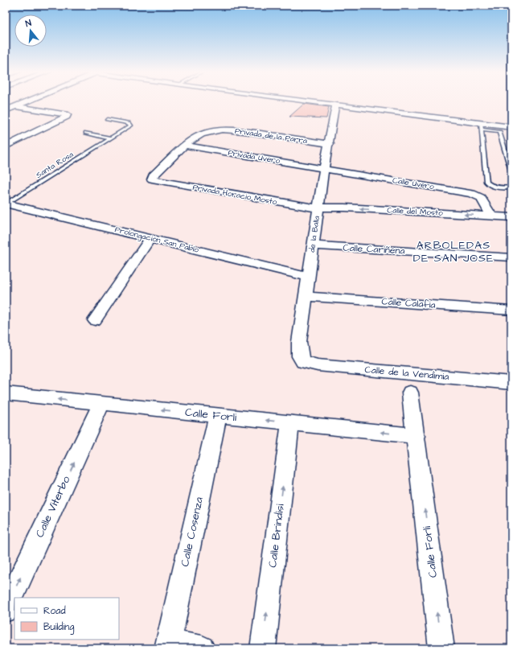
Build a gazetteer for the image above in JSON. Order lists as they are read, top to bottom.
{
  "streets": {
    "street": [
      "Privada de la Parra",
      "Privada Uvero",
      "Calle Uvero",
      "Privada Horacio Mosto",
      "Calle del Mosto",
      "de la Balla",
      "Prolongación San Pablo",
      "Calle Cariñena",
      "Calle Calafia",
      "Calle de la Vendimia",
      "Calle Forli",
      "Calle Viterbo",
      "Calle Cosenza",
      "Calle Brindisi"
    ],
    "lane": ["Santa Rosa"]
  },
  "crossings": [
    ["Privada de la Parra", "Privada Uvero"],
    ["Privada de la Parra", "Privada Horacio Mosto"],
    ["Privada de la Parra", "de la Balla"],
    ["Privada Uvero", "Calle Uvero"],
    ["Privada Uvero", "de la Balla"],
    ["Santa Rosa", "Prolongación San Pablo"],
    ["Calle Uvero", "Calle del Mosto"],
    ["Calle Uvero", "de la Balla"],
    ["Privada Horacio Mosto", "Calle del Mosto"],
    ["Privada Horacio Mosto", "de la Balla"],
    ["Calle del Mosto", "de la Balla"],
    ["de la Balla", "Prolongación San Pablo"],
    ["de la Balla", "Calle Cariñena"],
    ["de la Balla", "Calle Calafia"],
    ["de la Balla", "Calle de la Vendimia"],
    ["Calle Forli", "Calle Viterbo"],
    ["Calle Forli", "Calle Cosenza"],
    ["Calle Forli", "Calle Brindisi"]
  ],
  "one_way": ["Calle Forli", "Calle Viterbo", "Calle Brindisi"],
  "districts": ["ARBOLEDAS DE SAN JOSE"],
  "legend": ["Road", "Building"],
  "north": "top"
}
